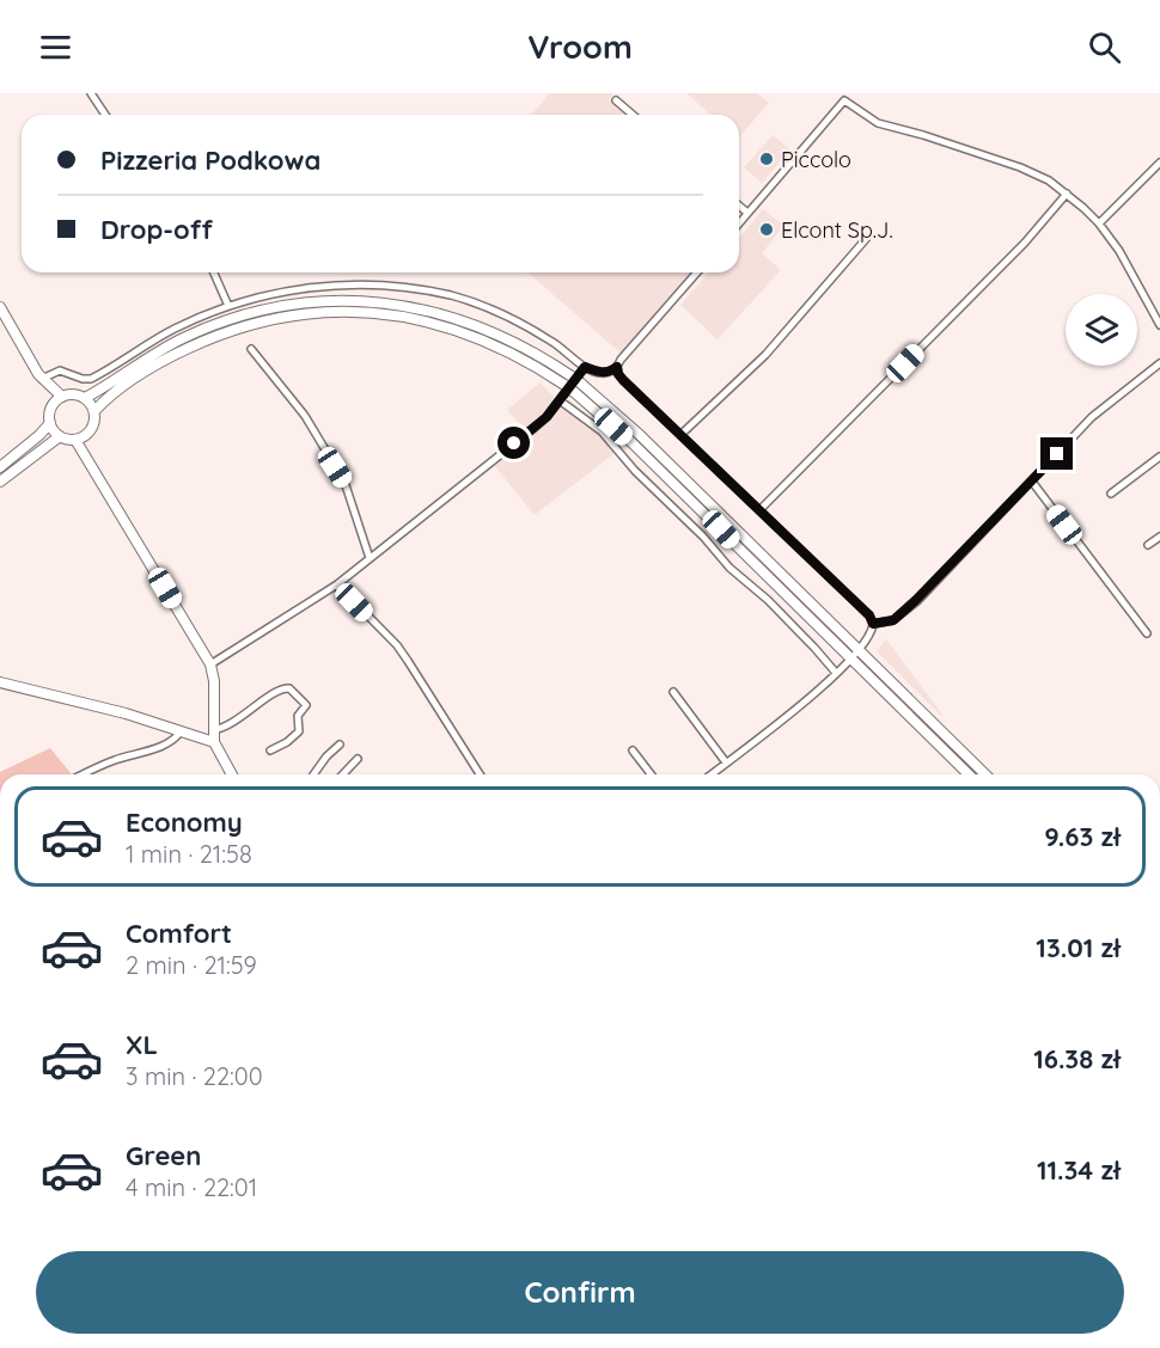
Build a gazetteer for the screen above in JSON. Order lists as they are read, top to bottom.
{
  "places": ["Piccolo", "Elcont Sp.J."],
  "page": {
    "header": "Vroom",
    "banner": ["Pizzeria Podkowa", "Drop-off"],
    "list": [
      {
        "name": "Economy",
        "note": "1 min · 21:58",
        "value": "9.63 zł"
      },
      {
        "name": "Comfort",
        "note": "2 min · 21:59",
        "value": "13.01 zł"
      },
      {
        "name": "XL",
        "note": "3 min · 22:00",
        "value": "16.38 zł"
      },
      {
        "name": "Green",
        "note": "4 min · 22:01",
        "value": "11.34 zł"
      }
    ],
    "buttons": "Confirm"
  }
}
